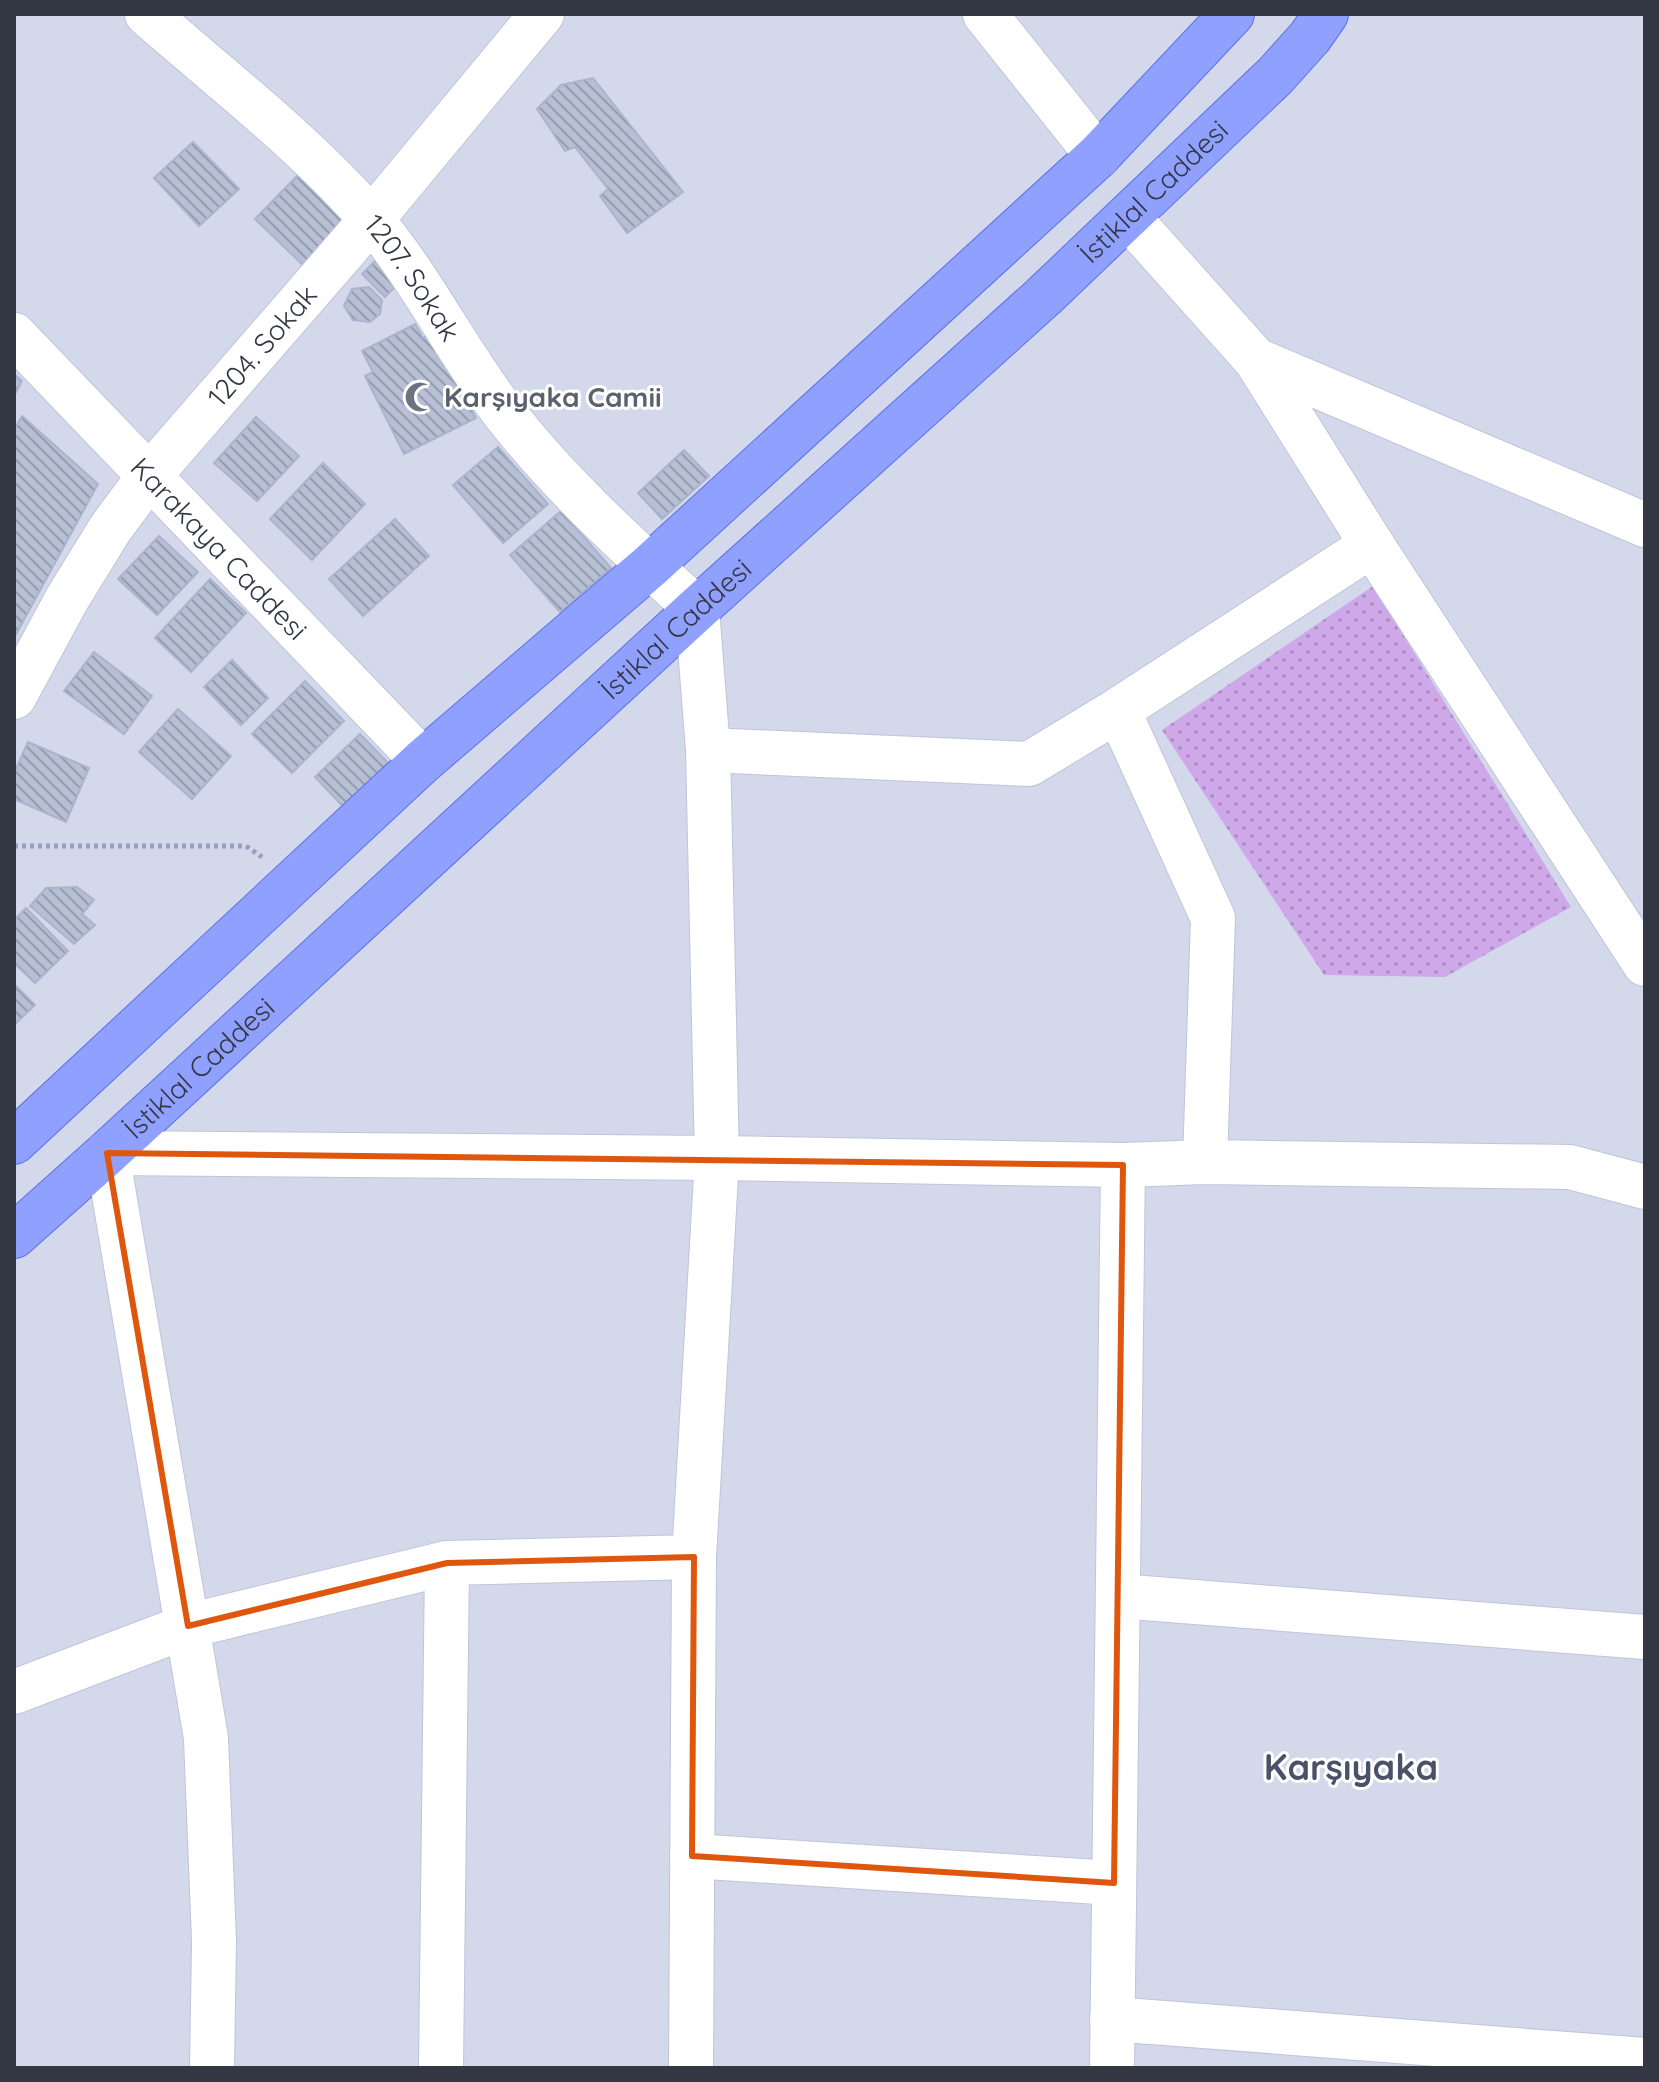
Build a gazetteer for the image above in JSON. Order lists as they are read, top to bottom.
{
  "streets": {
    "main road": ["İstiklal Caddesi"],
    "street": ["1207. Sokak", "1204. Sokak", "Karakaya Caddesi"]
  },
  "crossings": [
    ["İstiklal Caddesi", "1207. Sokak"],
    ["1207. Sokak", "1204. Sokak"],
    ["1204. Sokak", "Karakaya Caddesi"]
  ],
  "districts": ["Karşıyaka"],
  "places": {
    "mosque": ["Karşıyaka Camii"]
  }
}
